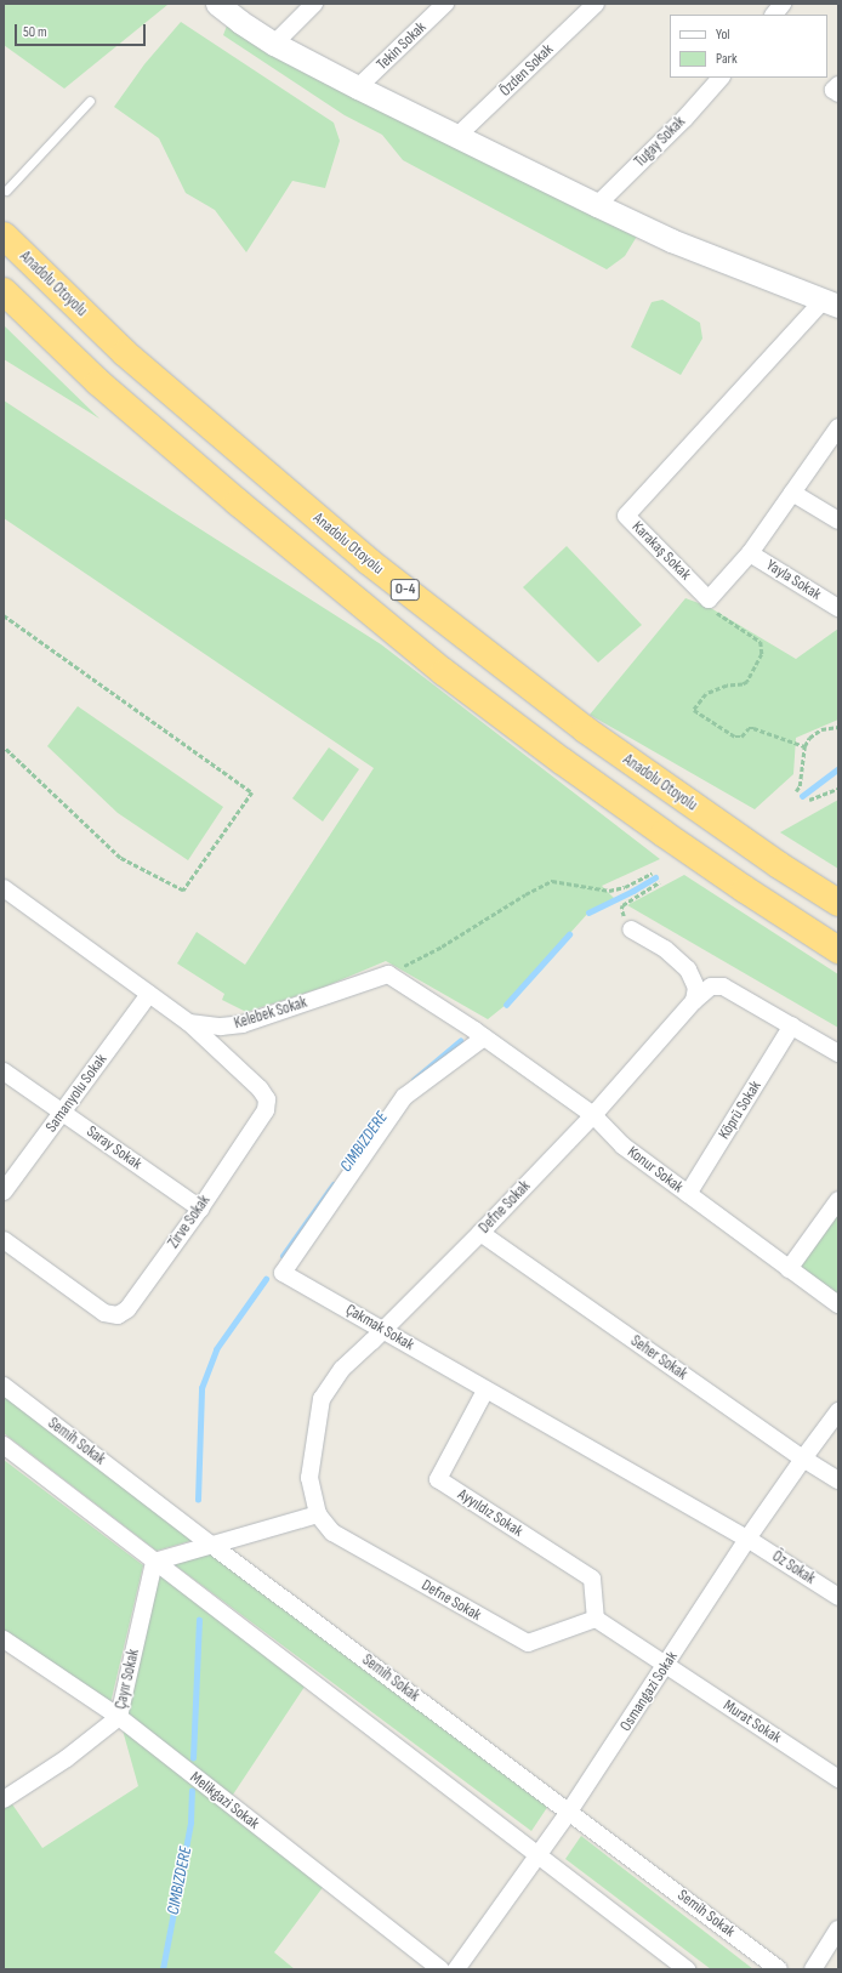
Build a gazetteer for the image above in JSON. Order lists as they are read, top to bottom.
{
  "streets": {
    "highway": ["Anadolu Otoyolu", "O-4"],
    "street": [
      "Tekin Sokak",
      "Özden Sokak",
      "Tugay Sokak",
      "Karakaş Sokak",
      "Yayla Sokak",
      "Kelebek Sokak",
      "Samanyolu Sokak",
      "Köprü Sokak",
      "Saray Sokak",
      "Konur Sokak",
      "Defne Sokak",
      "Zirve Sokak",
      "Çakmak Sokak",
      "Seher Sokak",
      "Semih Sokak",
      "Ayyıldız Sokak",
      "Öz Sokak",
      "Çayır Sokak",
      "Osmangazi Sokak",
      "Murat Sokak",
      "Melikgazi Sokak"
    ]
  },
  "crossings": [
    ["Kelebek Sokak", "Samanyolu Sokak"],
    ["Kelebek Sokak", "Zirve Sokak"],
    ["Samanyolu Sokak", "Saray Sokak"],
    ["Köprü Sokak", "Konur Sokak"],
    ["Saray Sokak", "Zirve Sokak"],
    ["Konur Sokak", "Defne Sokak"],
    ["Konur Sokak", "Çakmak Sokak"],
    ["Defne Sokak", "Çakmak Sokak"],
    ["Defne Sokak", "Seher Sokak"],
    ["Defne Sokak", "Ayyıldız Sokak"],
    ["Defne Sokak", "Murat Sokak"],
    ["Çakmak Sokak", "Ayyıldız Sokak"],
    ["Çakmak Sokak", "Öz Sokak"],
    ["Çakmak Sokak", "Osmangazi Sokak"],
    ["Seher Sokak", "Osmangazi Sokak"],
    ["Semih Sokak", "Osmangazi Sokak"],
    ["Ayyıldız Sokak", "Murat Sokak"],
    ["Öz Sokak", "Osmangazi Sokak"],
    ["Çayır Sokak", "Melikgazi Sokak"],
    ["Osmangazi Sokak", "Murat Sokak"]
  ],
  "water": ["CIMBIZDERE"],
  "legend": ["Yol", "Park"],
  "scale_bar": "50 m"
}
